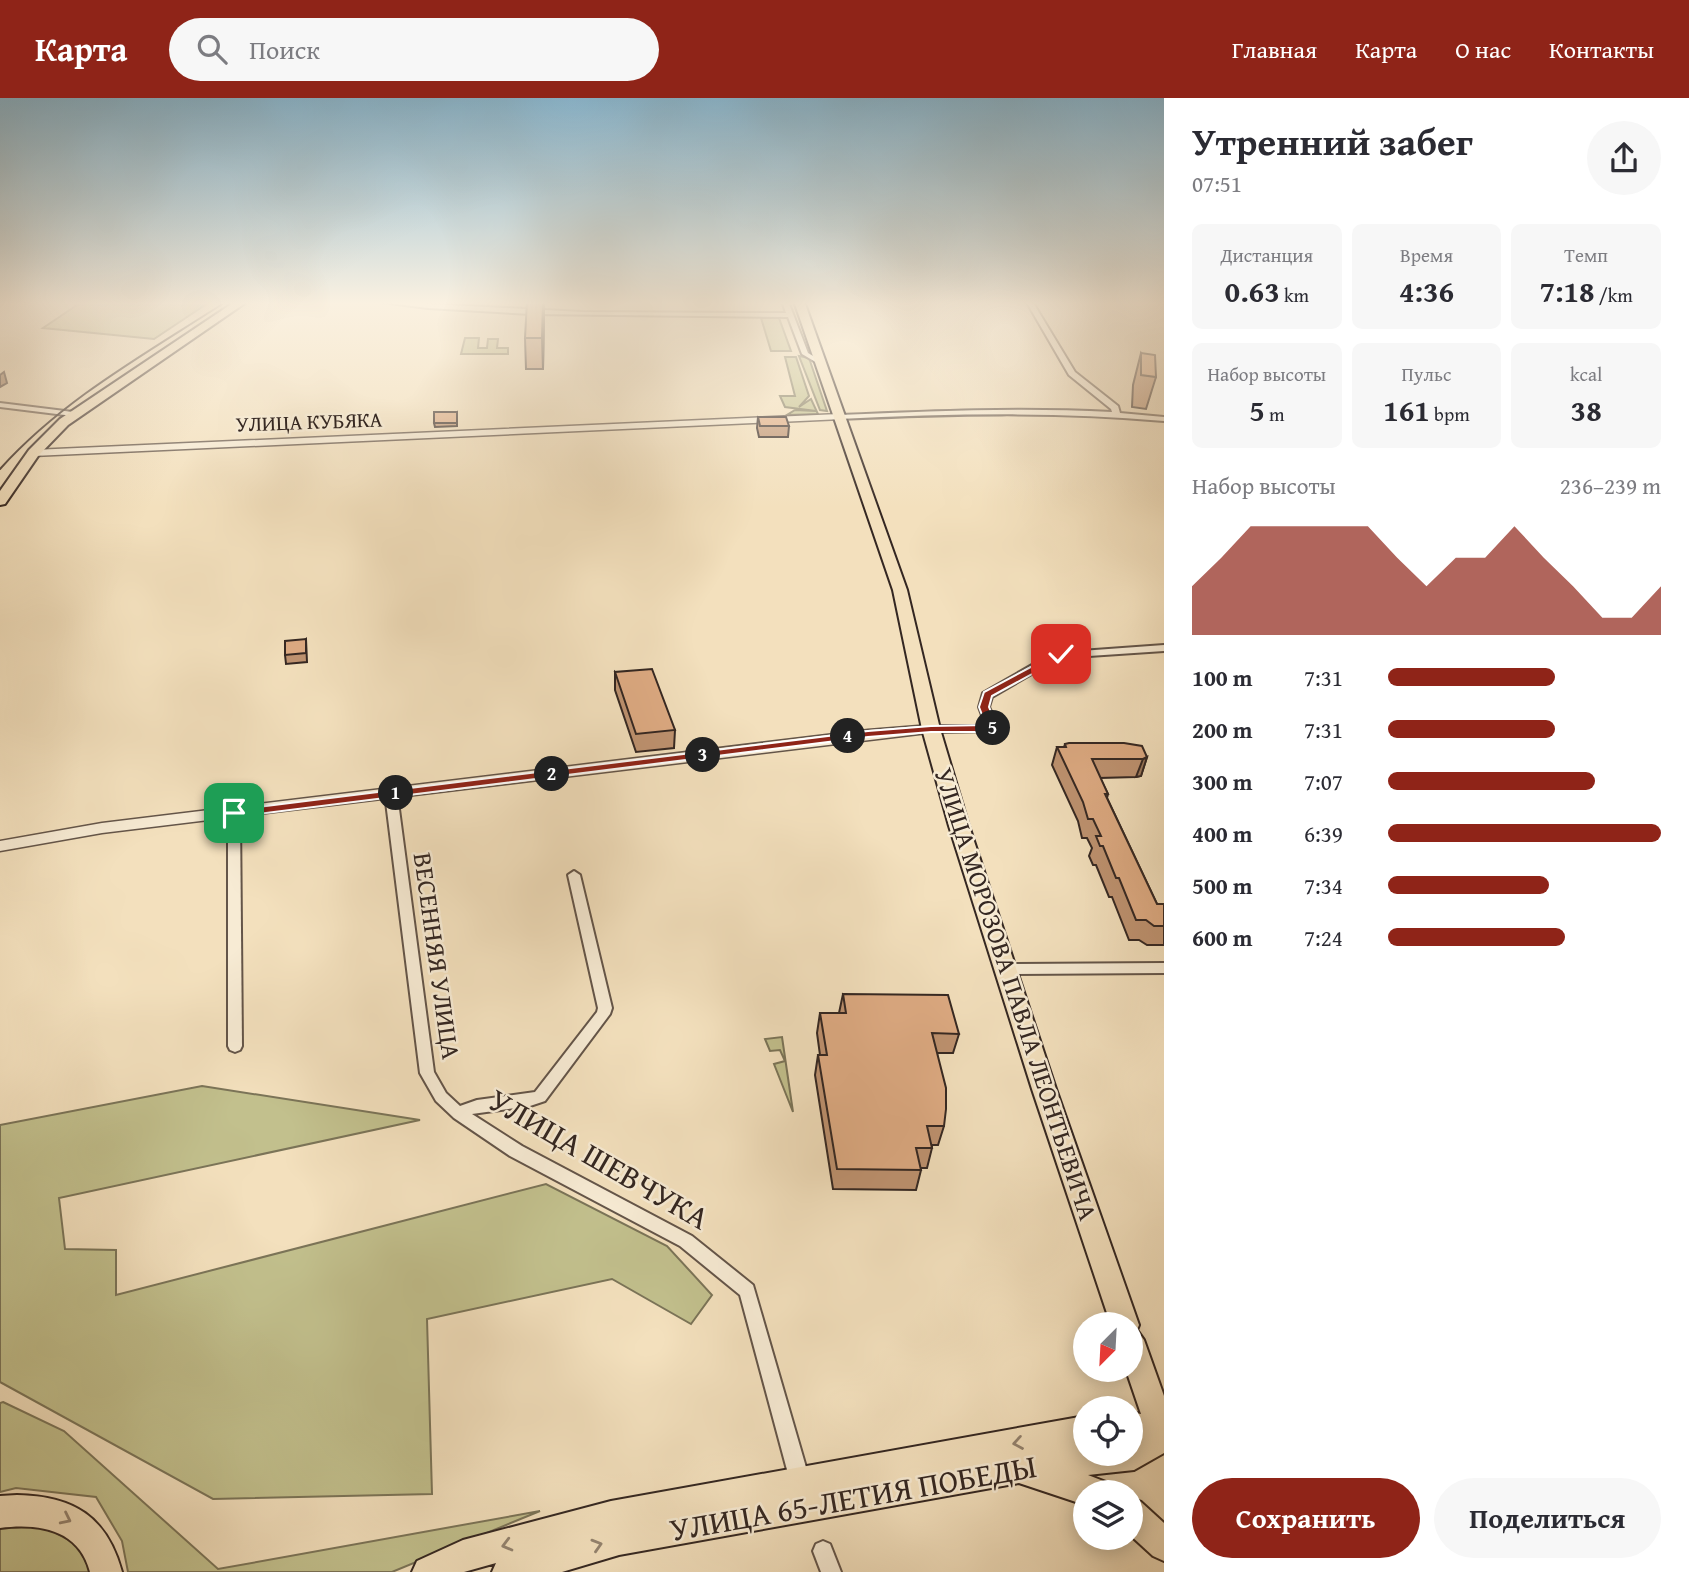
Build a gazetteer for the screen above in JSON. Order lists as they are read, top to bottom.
{
  "streets": {
    "main road": ["УЛИЦА МОРОЗОВА ПАВЛА ЛЕОНТЬЕВИЧА", "УЛИЦА 65-ЛЕТИЯ ПОБЕДЫ"],
    "street": ["УЛИЦА КУБЯКА", "ВЕСЕННЯЯ УЛИЦА", "УЛИЦА ШЕВЧУКА"]
  },
  "crossings": [
    ["УЛИЦА КУБЯКА", "УЛИЦА МОРОЗОВА ПАВЛА ЛЕОНТЬЕВИЧА"],
    ["ВЕСЕННЯЯ УЛИЦА", "УЛИЦА ШЕВЧУКА"],
    ["УЛИЦА ШЕВЧУКА", "УЛИЦА 65-ЛЕТИЯ ПОБЕДЫ"]
  ],
  "north": "bottom left",
  "page": {
    "header": "Карта",
    "search": "Поиск",
    "nav": [
      "Главная",
      "Карта",
      "О нас",
      "Контакты"
    ],
    "heading": ["Утренний забег", "07:51"],
    "stats": [
      ["Дистанция", "0.63 km"],
      ["Время", "4:36"],
      ["Темп", "7:18 /km"],
      ["Набор высоты", "5 m"],
      ["Пульс", "161 bpm"],
      ["kcal", "38"]
    ],
    "chart": ["Набор высоты", "236–239 m"],
    "list": [
      {
        "name": "100 m",
        "note": "7:31"
      },
      {
        "name": "200 m",
        "note": "7:31"
      },
      {
        "name": "300 m",
        "note": "7:07"
      },
      {
        "name": "400 m",
        "note": "6:39"
      },
      {
        "name": "500 m",
        "note": "7:34"
      },
      {
        "name": "600 m",
        "note": "7:24"
      }
    ],
    "pins": [
      "5",
      "4",
      "3",
      "2",
      "1"
    ],
    "buttons": ["Сохранить", "Поделиться"]
  }
}
